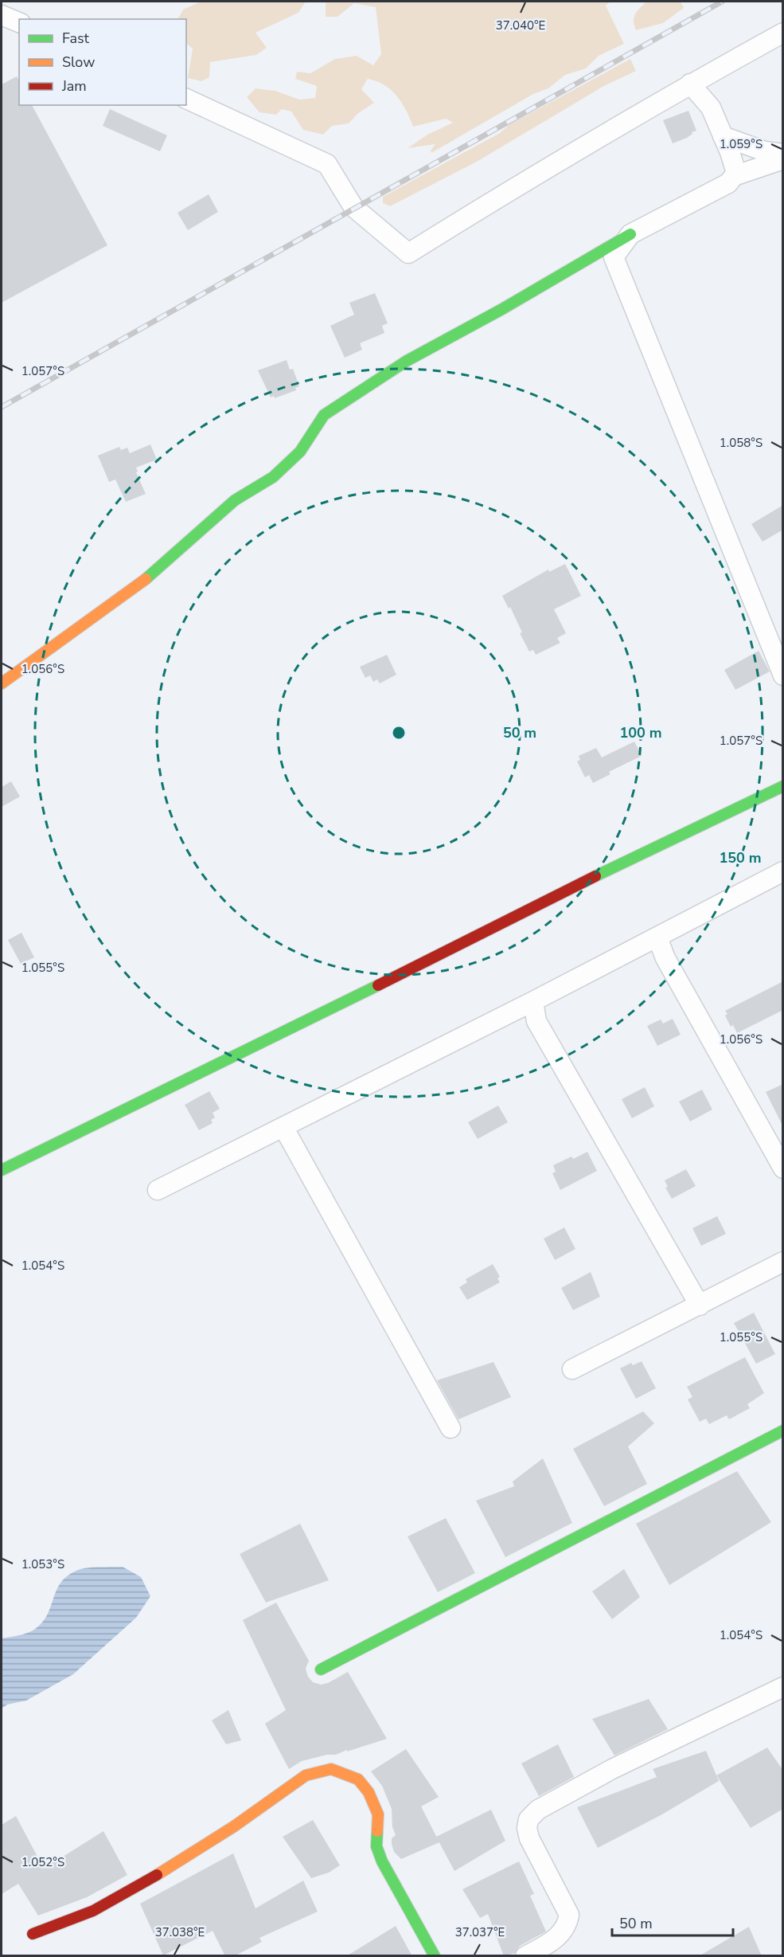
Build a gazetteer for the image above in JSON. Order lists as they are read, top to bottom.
{
  "legend": ["Fast", "Slow", "Jam"],
  "scale_bar": "50 m",
  "coordinates": [
    "37.040°E",
    "1.059°S",
    "1.057°S",
    "1.058°S",
    "1.056°S",
    "1.055°S",
    "1.054°S",
    "1.053°S",
    "1.052°S",
    "37.038°E",
    "37.037°E"
  ],
  "rings": ["50 m", "100 m", "150 m"]
}
